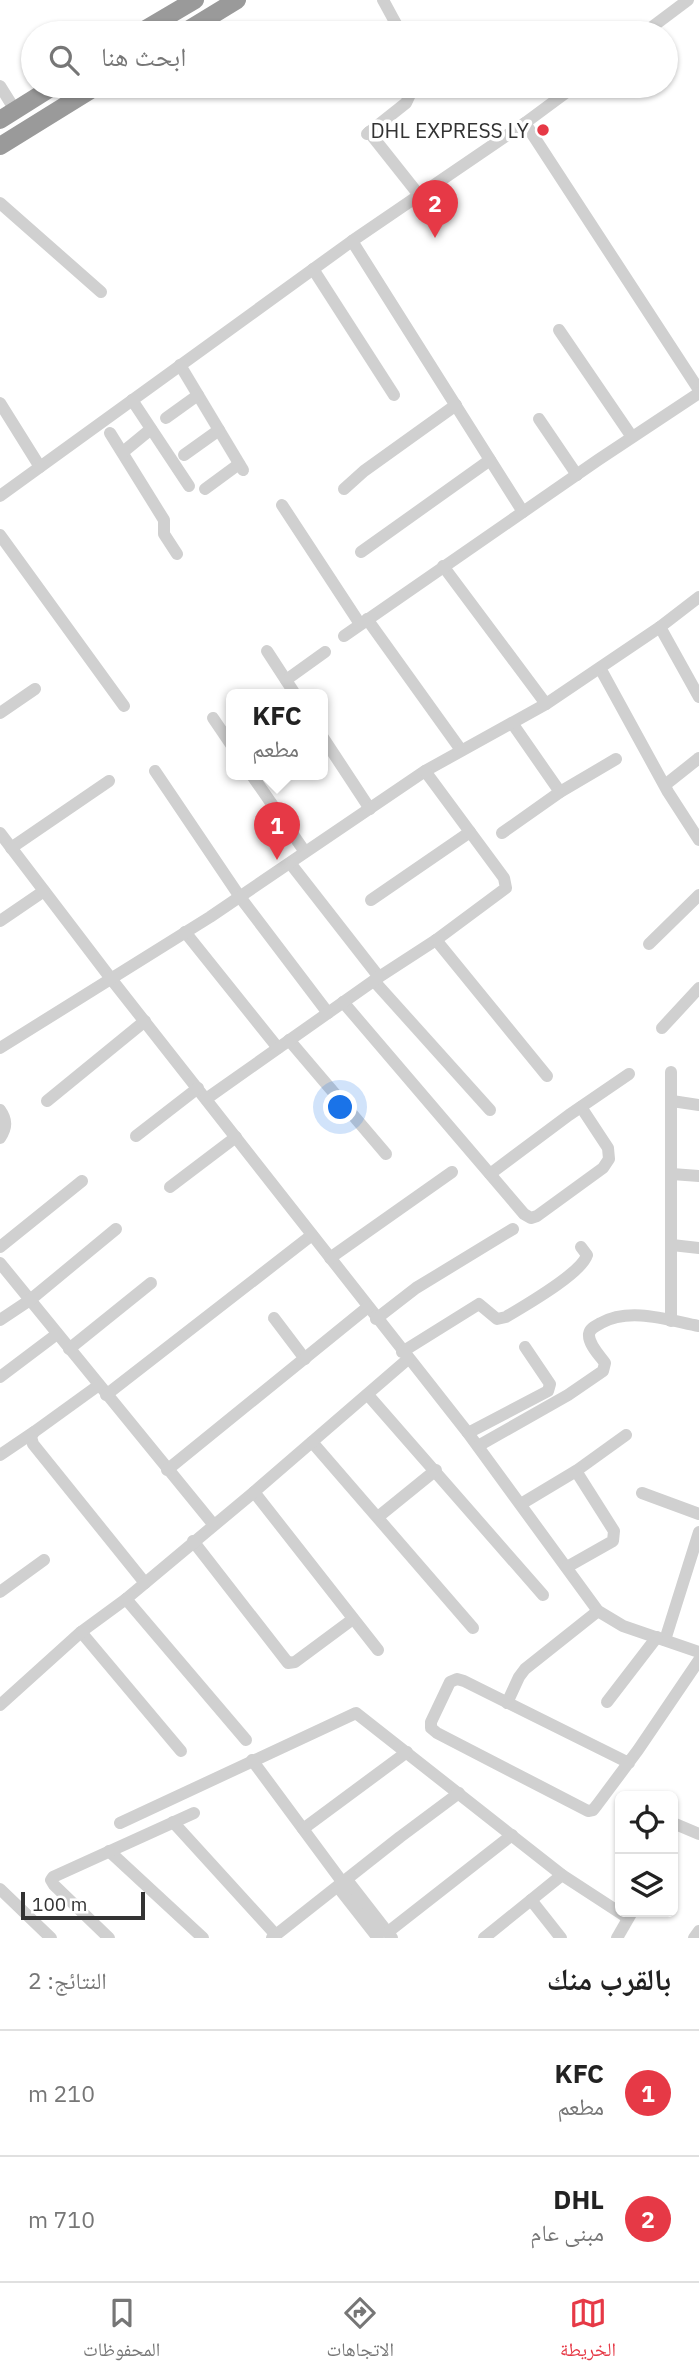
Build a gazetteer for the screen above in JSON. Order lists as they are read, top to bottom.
{
  "places": ["DHL EXPRESS LY"],
  "scale_bar": "100 m",
  "page": {
    "search": "ابحث هنا",
    "pins": ["2", "1"],
    "popup": ["KFC", "مطعم"],
    "scale": "100 m",
    "heading": ["بالقرب منك", "النتائج: 2"],
    "list": [
      {
        "mark": "1",
        "name": "KFC",
        "note": "مطعم",
        "value": "210 m"
      },
      {
        "mark": "2",
        "name": "DHL",
        "note": "مبنى عام",
        "value": "710 m"
      }
    ],
    "nav": ["الخريطة", "الاتجاهات", "المحفوظات"]
  }
}
